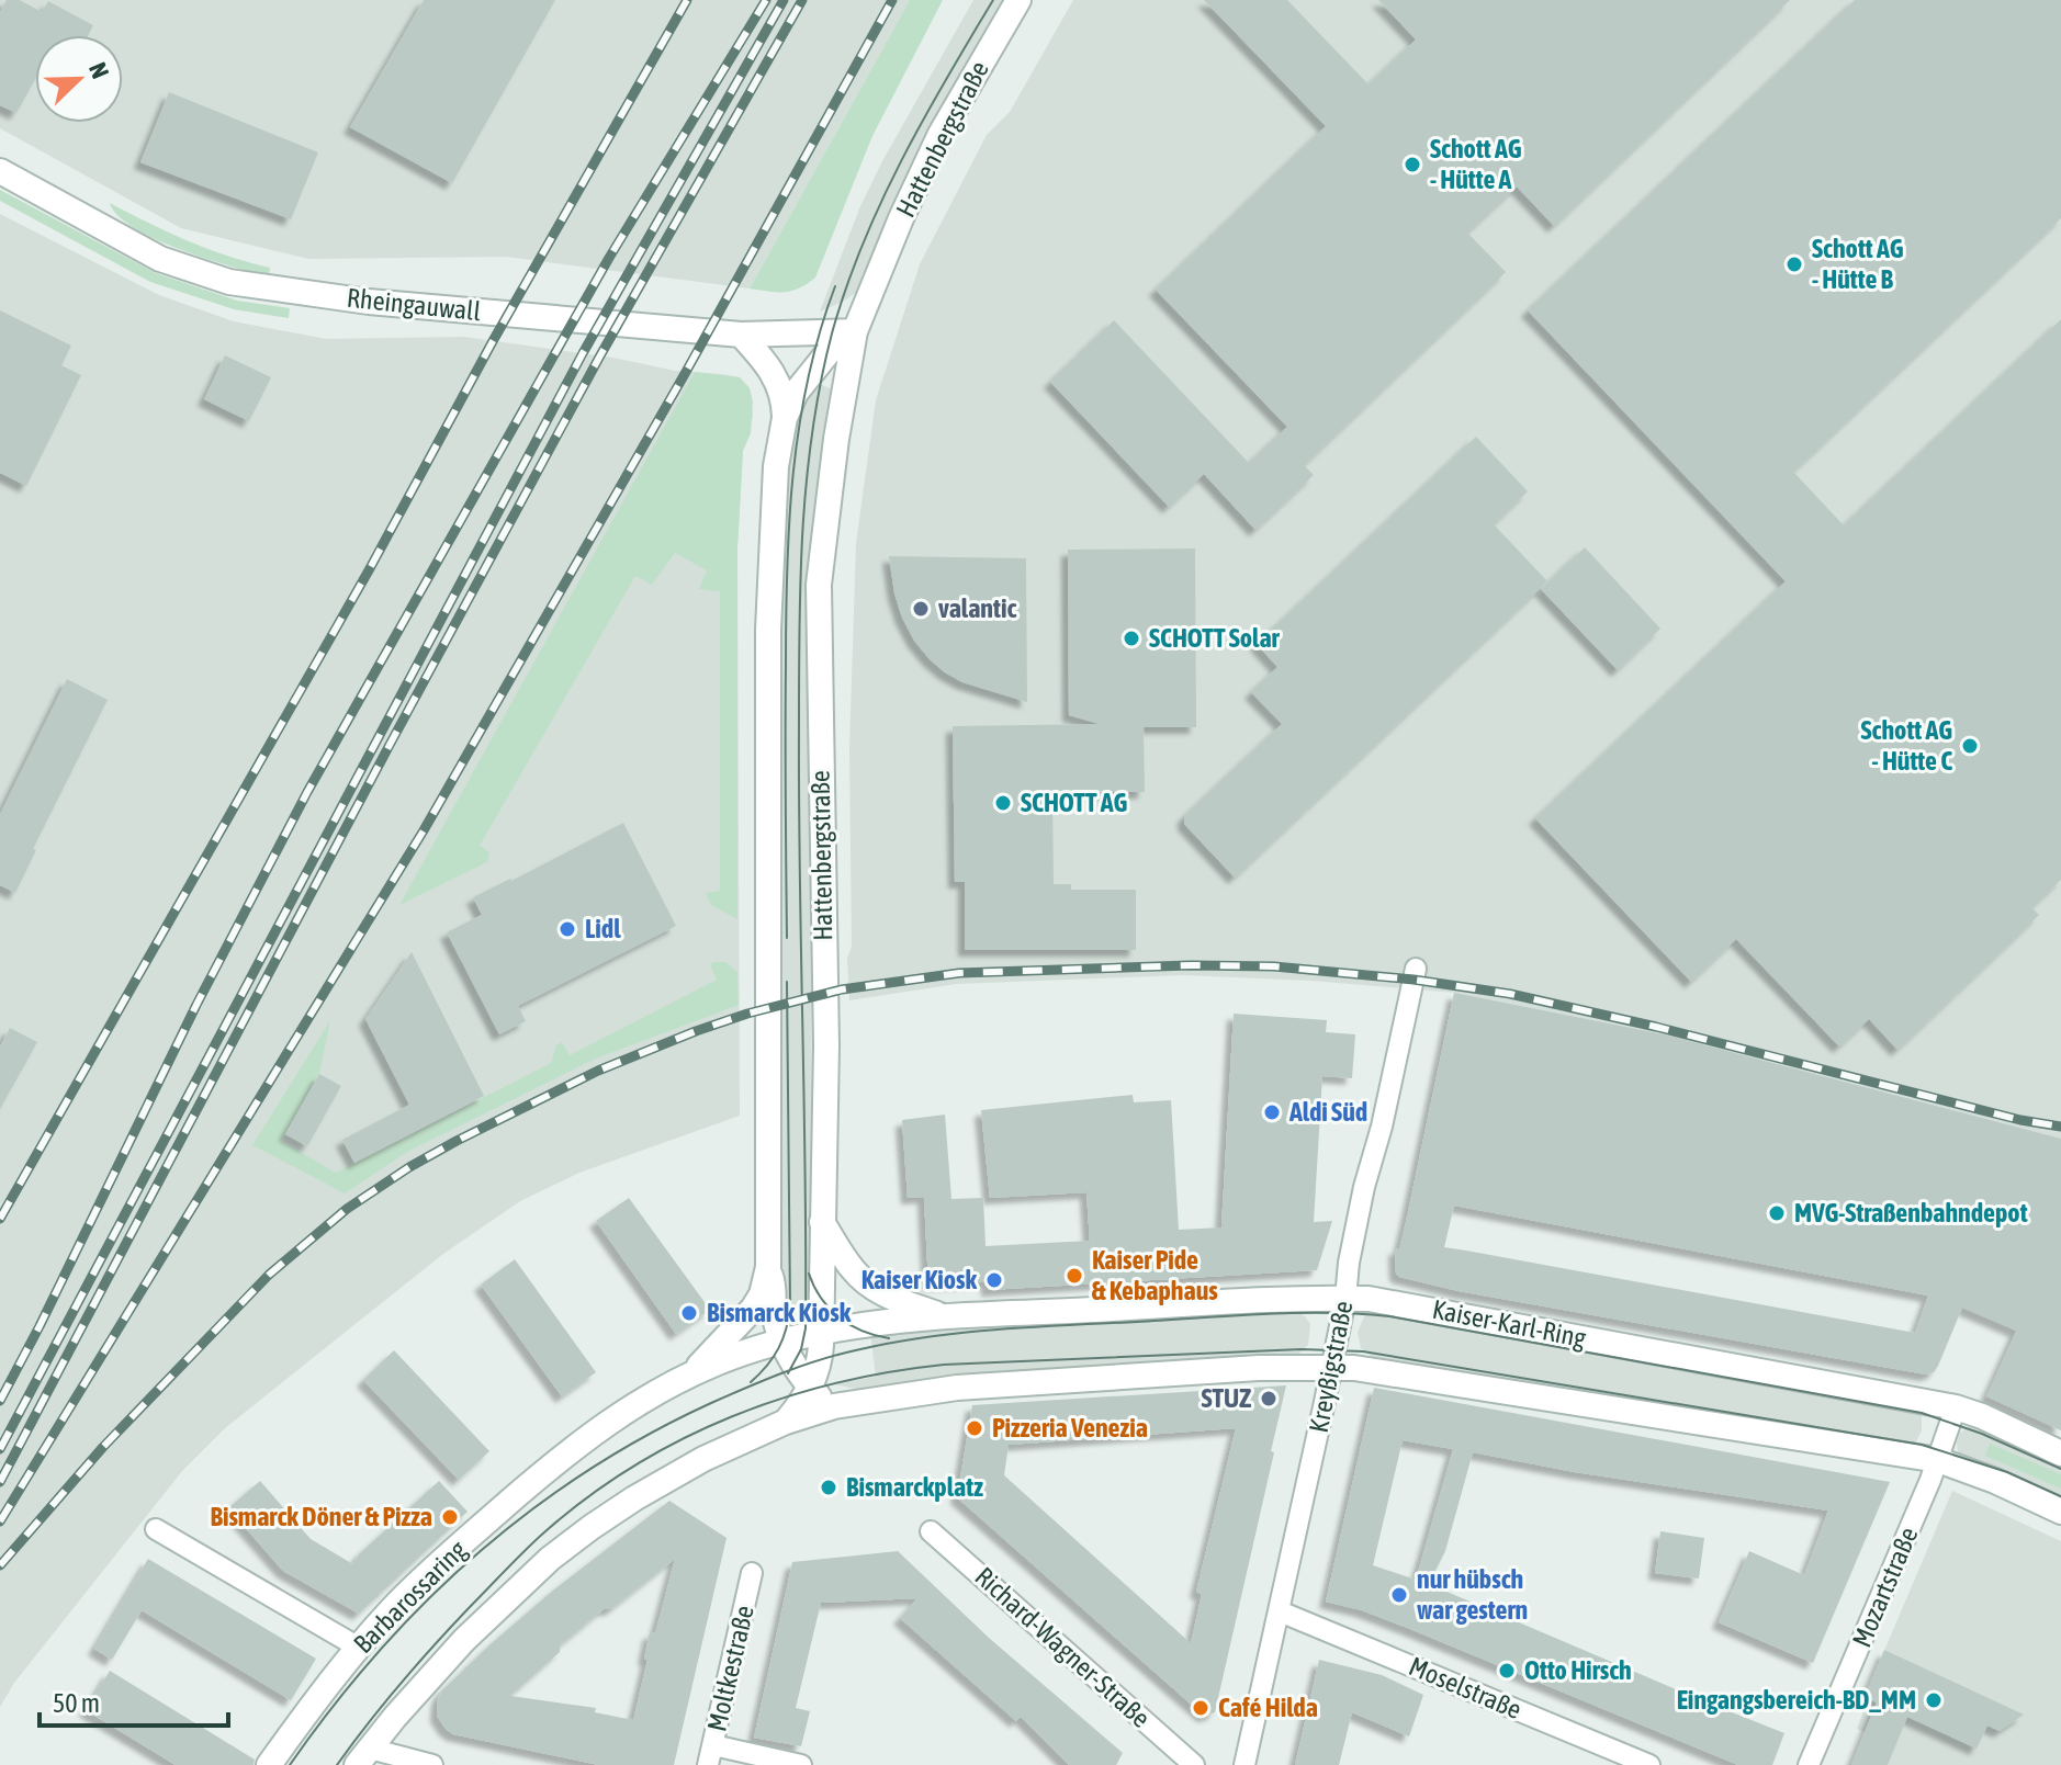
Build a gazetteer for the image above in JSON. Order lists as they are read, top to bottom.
{
  "streets": {
    "street": [
      "Hattenbergstraße",
      "Rheingauwall",
      "Kaiser-Karl-Ring",
      "Kreyßigstraße",
      "Mozartstraße",
      "Barbarossaring",
      "Richard-Wagner-Straße",
      "Moltkestraße",
      "Moselstraße"
    ]
  },
  "crossings": [
    ["Hattenbergstraße", "Rheingauwall"],
    ["Kaiser-Karl-Ring", "Kreyßigstraße"],
    ["Kaiser-Karl-Ring", "Mozartstraße"],
    ["Kreyßigstraße", "Moselstraße"]
  ],
  "places": [
    "Schott AG - Hütte A",
    "Schott AG - Hütte B",
    "valantic",
    "SCHOTT Solar",
    "Schott AG - Hütte C",
    "SCHOTT AG",
    "Lidl",
    "Aldi Süd",
    "MVG-Straßenbahndepot",
    "Kaiser Pide & Kebaphaus",
    "Kaiser Kiosk",
    "Bismarck Kiosk",
    "STUZ",
    "Pizzeria Venezia",
    "Bismarckplatz",
    "Bismarck Döner & Pizza",
    "nur hübsch war gestern",
    "Otto Hirsch",
    "Eingangsbereich-BD_MM",
    "Café Hilda"
  ],
  "scale_bar": "50 m",
  "north": "top right"
}
